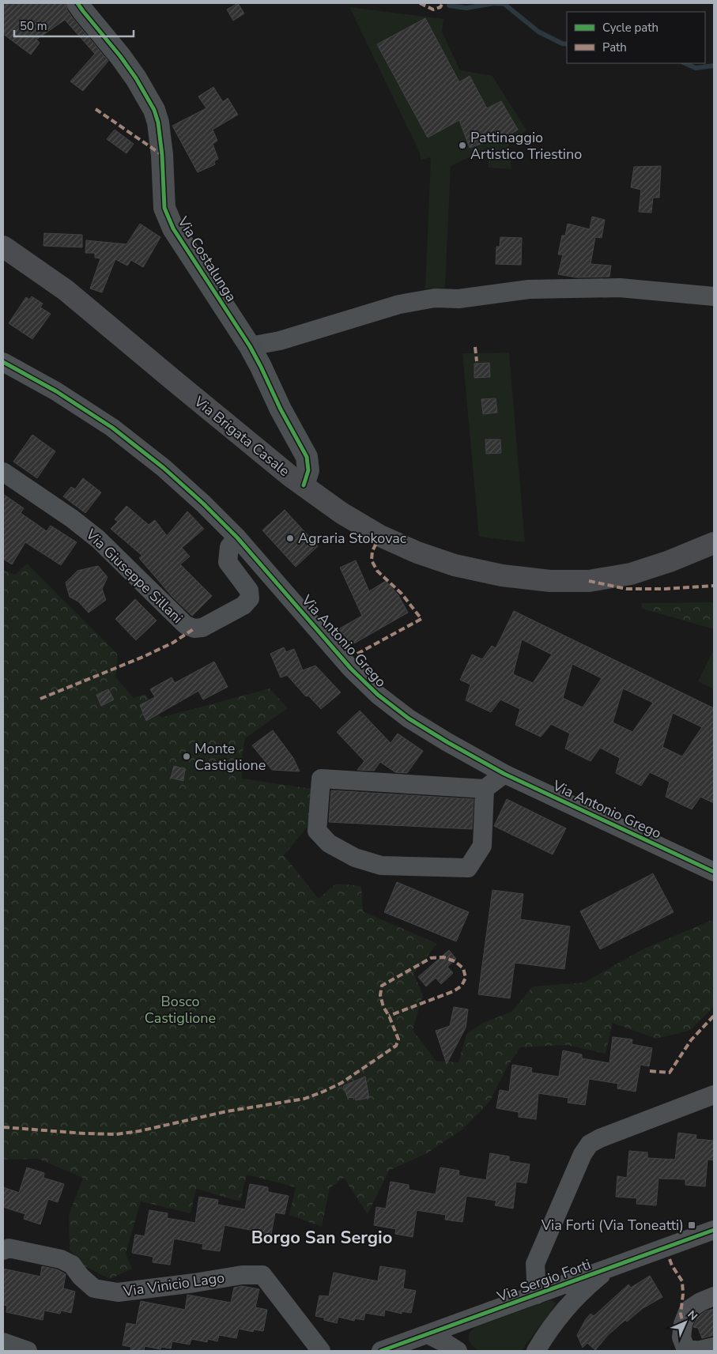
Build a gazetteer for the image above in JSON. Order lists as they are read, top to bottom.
{
  "streets": {
    "main road": ["Via Brigata Casale"],
    "street": [
      "Via Costalunga",
      "Via Giuseppe Sillani",
      "Via Antonio Grego",
      "Via Sergio Forti",
      "Via Vinicio Lago"
    ]
  },
  "crossings": [
    ["Via Costalunga", "Via Brigata Casale"],
    ["Via Giuseppe Sillani", "Via Antonio Grego"]
  ],
  "districts": ["Borgo San Sergio"],
  "parks": ["Bosco Castiglione"],
  "places": {
    "other": ["Pattinaggio Artistico Triestino", "Agraria Stokovac", "Monte Castiglione"],
    "transit": ["Via Forti (Via Toneatti)"]
  },
  "legend": ["Cycle path", "Path"],
  "scale_bar": "50 m",
  "north": "top right"
}
